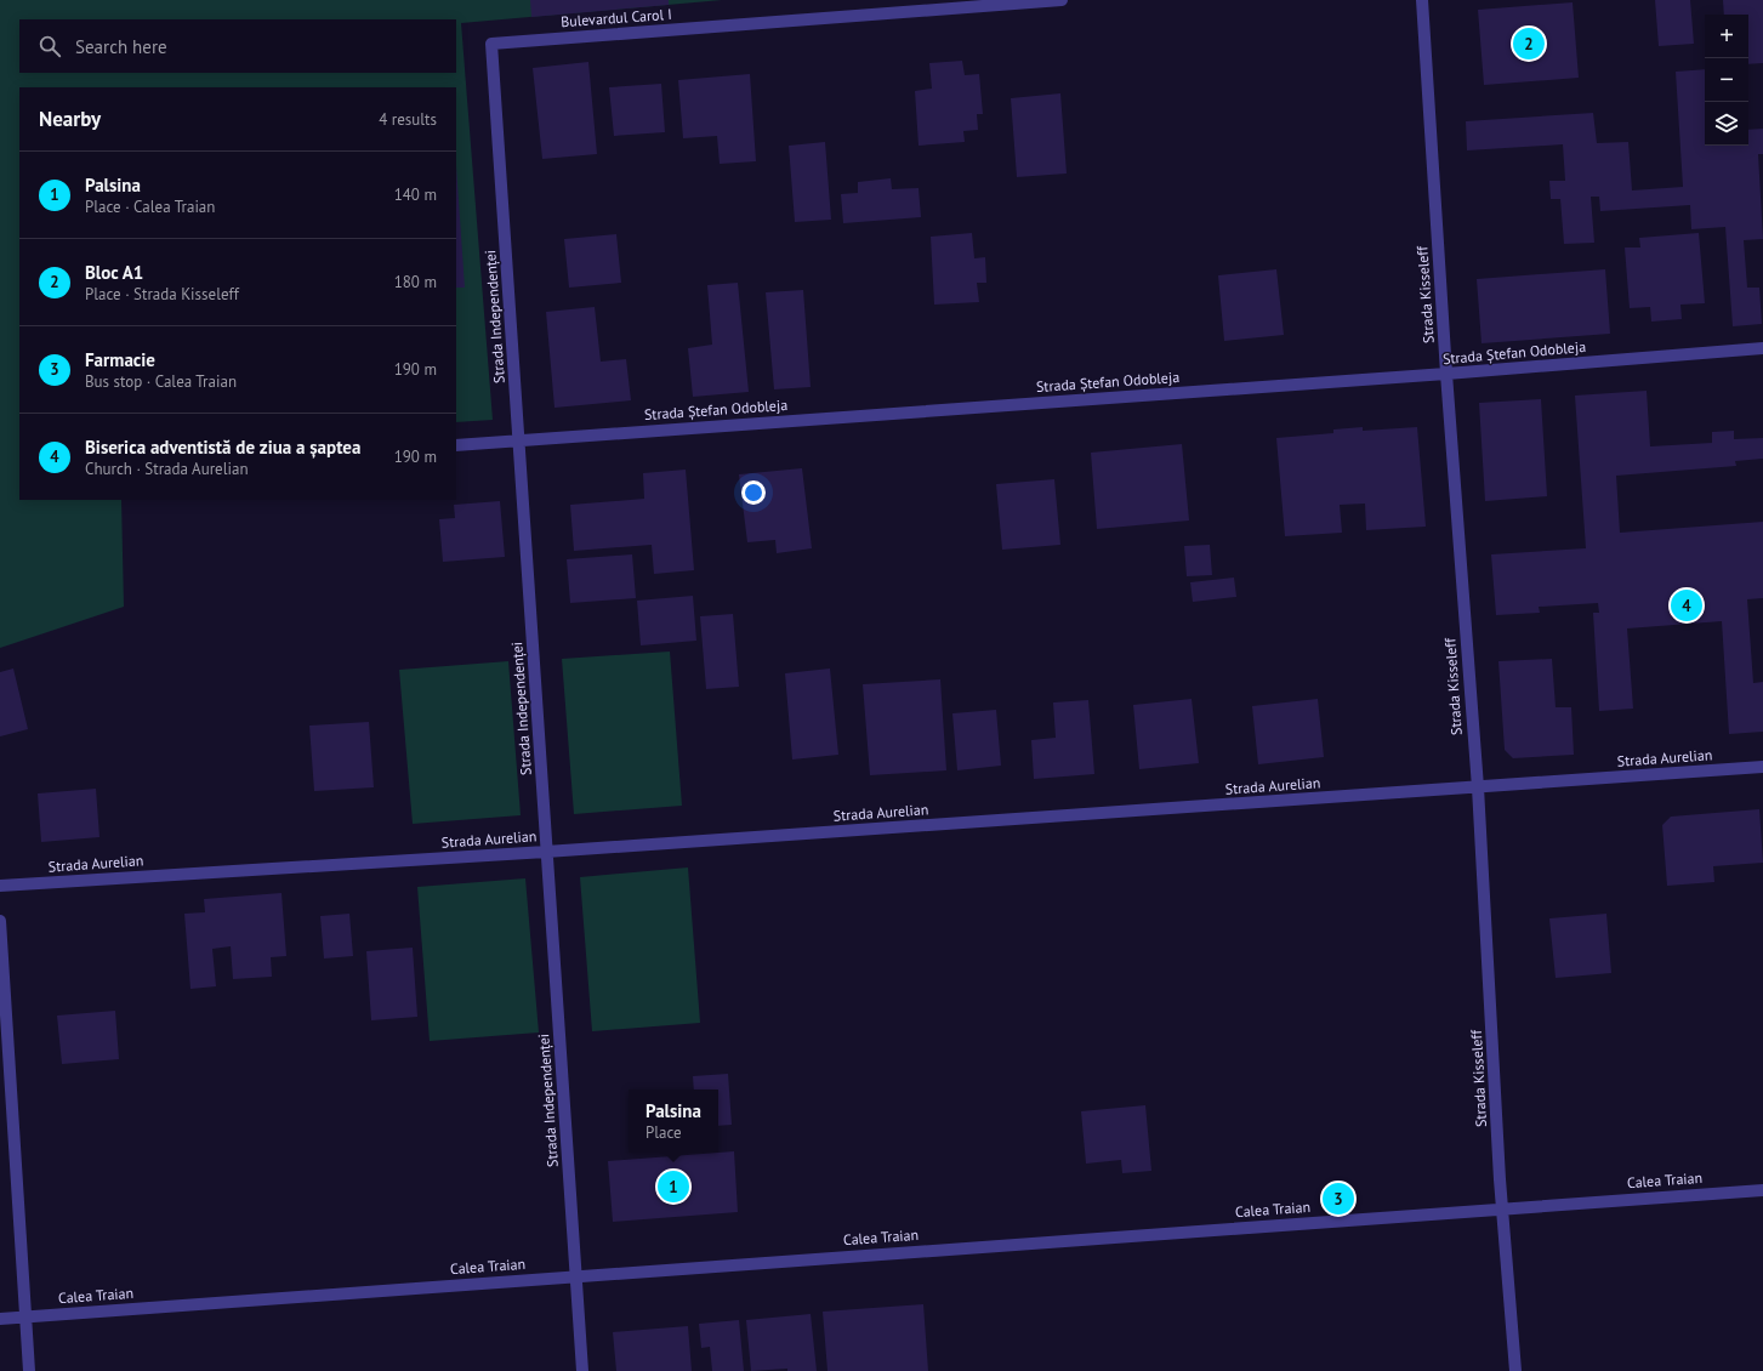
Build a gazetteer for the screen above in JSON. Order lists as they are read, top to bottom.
{
  "streets": {
    "street": [
      "Bulevardul Carol I",
      "Strada Kisseleff",
      "Strada Independenței",
      "Strada Ștefan Odobleja",
      "Strada Aurelian",
      "Calea Traian"
    ]
  },
  "crossings": [
    ["Bulevardul Carol I", "Strada Independenței"],
    ["Strada Kisseleff", "Strada Ștefan Odobleja"],
    ["Strada Kisseleff", "Strada Aurelian"],
    ["Strada Kisseleff", "Calea Traian"],
    ["Strada Independenței", "Strada Ștefan Odobleja"],
    ["Strada Independenței", "Strada Aurelian"],
    ["Strada Independenței", "Calea Traian"]
  ],
  "page": {
    "map_buttons": ["+", "−"],
    "search": "Search here",
    "pins": [
      "2",
      "4",
      "1",
      "3"
    ],
    "heading": ["Nearby", "4 results"],
    "list": [
      {
        "mark": "1",
        "name": "Palsina",
        "note": "Place · Calea Traian",
        "value": "140 m"
      },
      {
        "mark": "2",
        "name": "Bloc A1",
        "note": "Place · Strada Kisseleff",
        "value": "180 m"
      },
      {
        "mark": "3",
        "name": "Farmacie",
        "note": "Bus stop · Calea Traian",
        "value": "190 m"
      },
      {
        "mark": "4",
        "name": "Biserica adventistă de ziua a șaptea",
        "note": "Church · Strada Aurelian",
        "value": "190 m"
      }
    ],
    "popup": ["Palsina", "Place"]
  }
}
